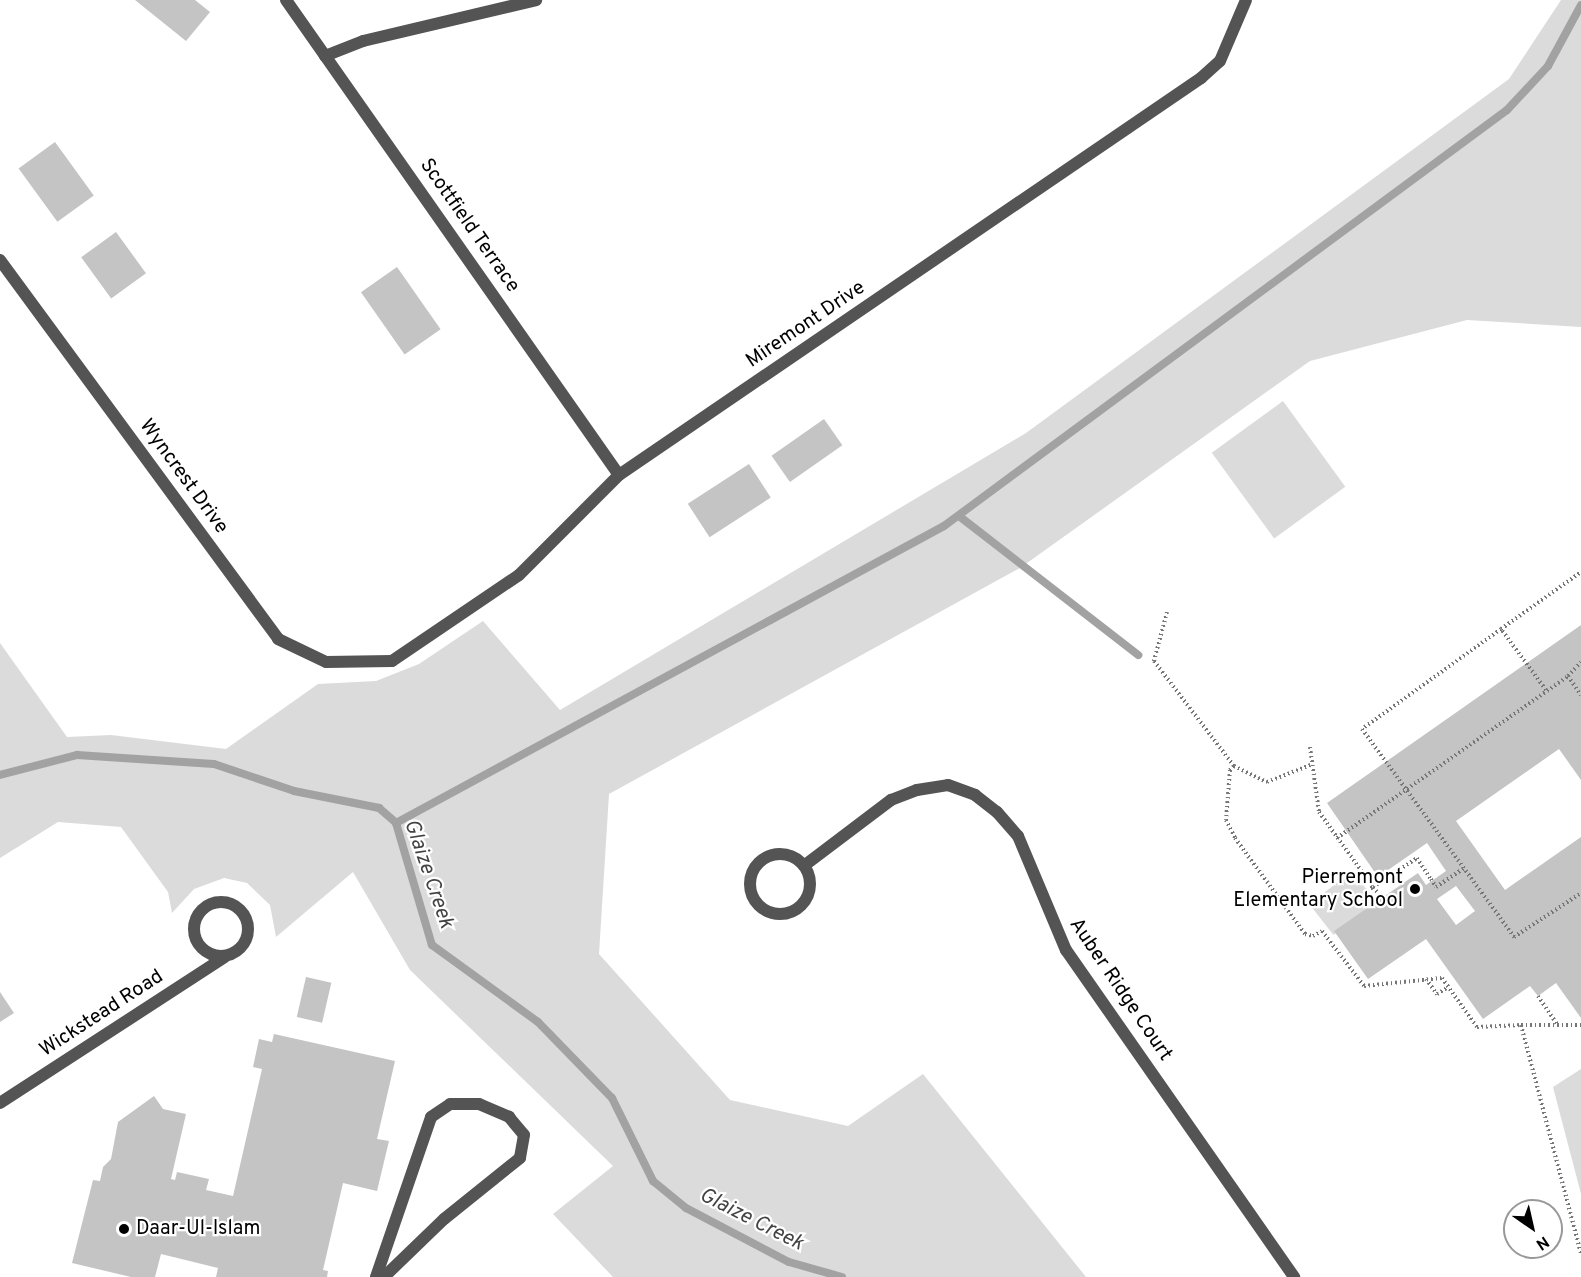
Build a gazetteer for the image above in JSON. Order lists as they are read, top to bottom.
{
  "streets": {
    "street": [
      "Scottfield Terrace",
      "Miremont Drive",
      "Wyncrest Drive",
      "Auber Ridge Court",
      "Wickstead Road"
    ]
  },
  "crossings": [
    ["Scottfield Terrace", "Miremont Drive"],
    ["Miremont Drive", "Wyncrest Drive"]
  ],
  "water": ["Glaize Creek"],
  "places": ["Pierremont Elementary School", "Daar-Ul-Islam"],
  "north": "bottom right"
}
